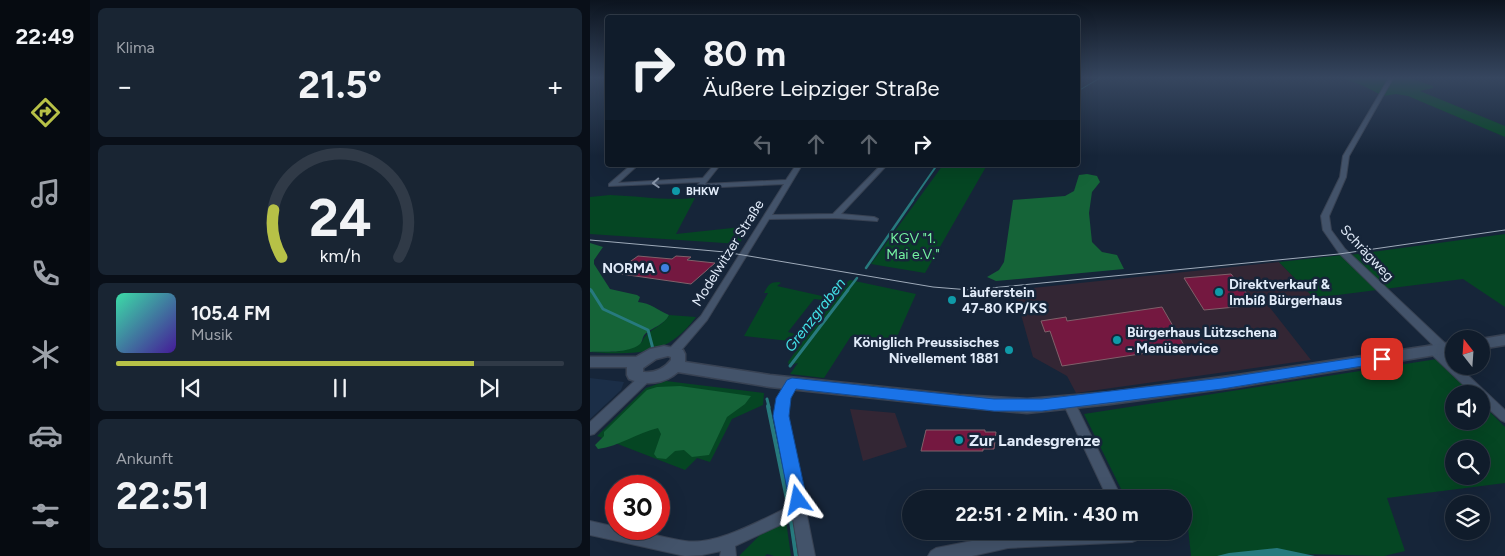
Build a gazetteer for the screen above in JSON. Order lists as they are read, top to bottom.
{
  "streets": {
    "street": ["Modelwitzer Straße", "Schrägweg"]
  },
  "water": ["Grenzgraben"],
  "parks": ["KGV \"1. Mai e.V.\""],
  "places": [
    "BHKW",
    "NORMA",
    "Direktverkauf & Imbiß Bürgerhaus",
    "Läuferstein 47-80 KP/KS",
    "Bürgerhaus Lützschena - Menüservice",
    "Königlich Preussisches Nivellement 1881",
    "Zur Landesgrenze"
  ],
  "north": "top",
  "page": {
    "tabs": "22:49",
    "tile": [
      "Klima",
      ["Ankunft", "22:51"]
    ],
    "turn": ["80 m", "Äußere Leipziger Straße"],
    "heat": ["−", "21.5°", "+"],
    "song": ["105.4 FM", "Musik"],
    "limit": "30",
    "trip": "22:51 · 2 Min. · 430 m",
    "gauge": ["24", "km/h"]
  }
}
